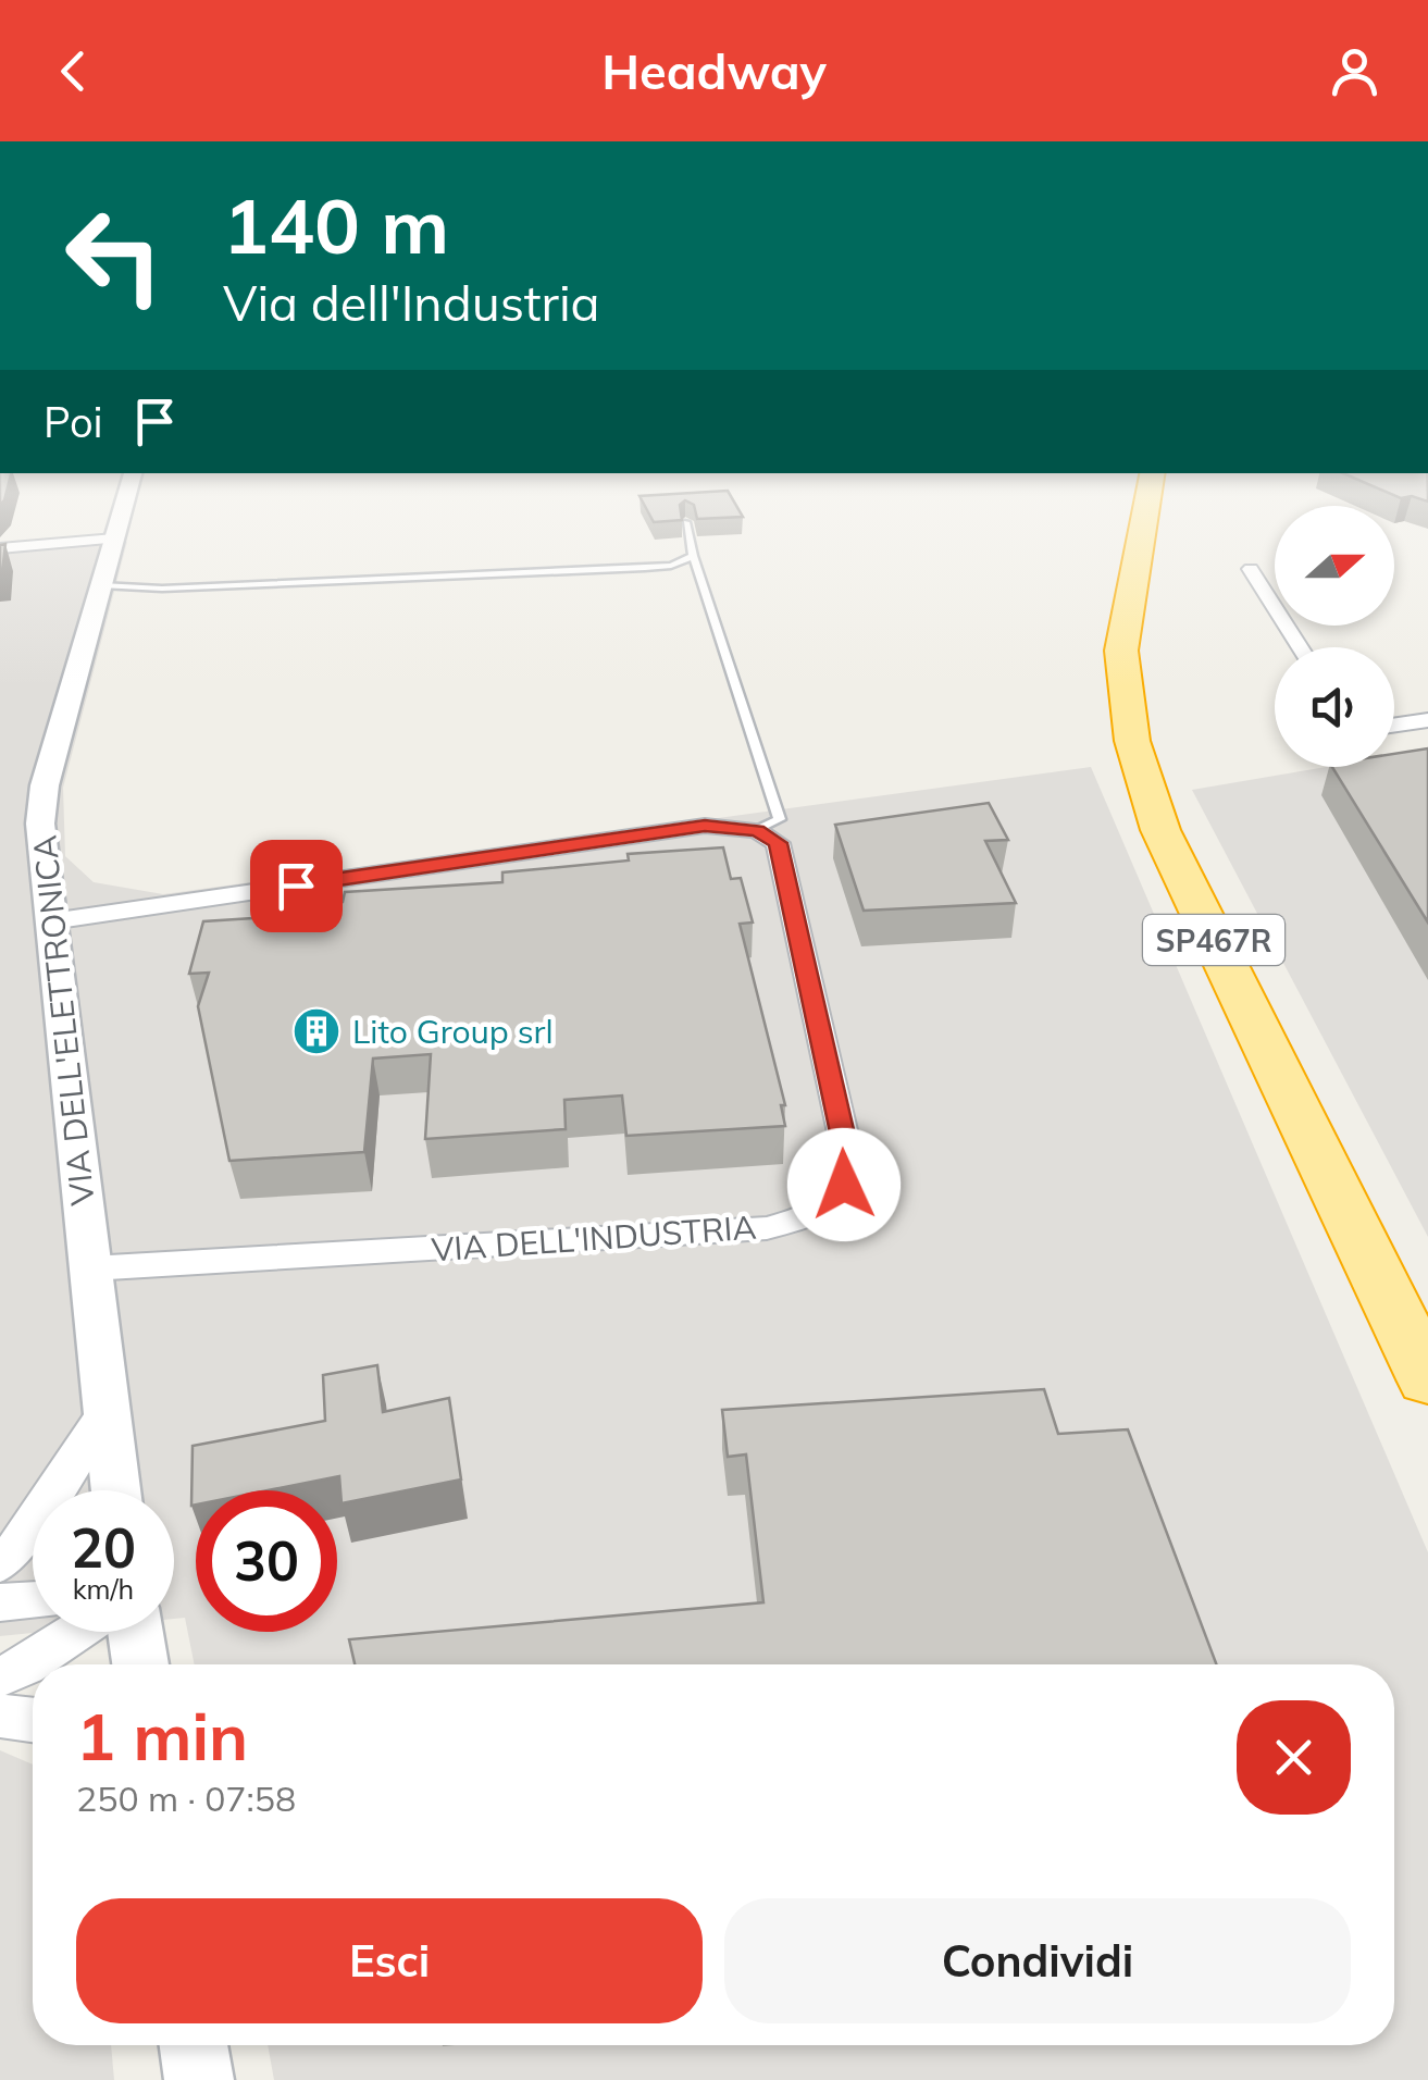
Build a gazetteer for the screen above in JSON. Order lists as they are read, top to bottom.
{
  "streets": {
    "highway": ["SP467R"],
    "street": ["VIA DELL'ELETTRONICA", "VIA DELL'INDUSTRIA"]
  },
  "crossings": [
    ["VIA DELL'ELETTRONICA", "VIA DELL'INDUSTRIA"]
  ],
  "places": {
    "building": ["Lito Group srl"]
  },
  "north": "right",
  "page": {
    "header": "Headway",
    "turn": ["140 m", "Via dell'Industria"],
    "then": "Poi",
    "speed": "20 km/h",
    "limit": "30",
    "heading": ["1 min", "250 m · 07:58"],
    "buttons": ["Esci", "Condividi"]
  }
}
